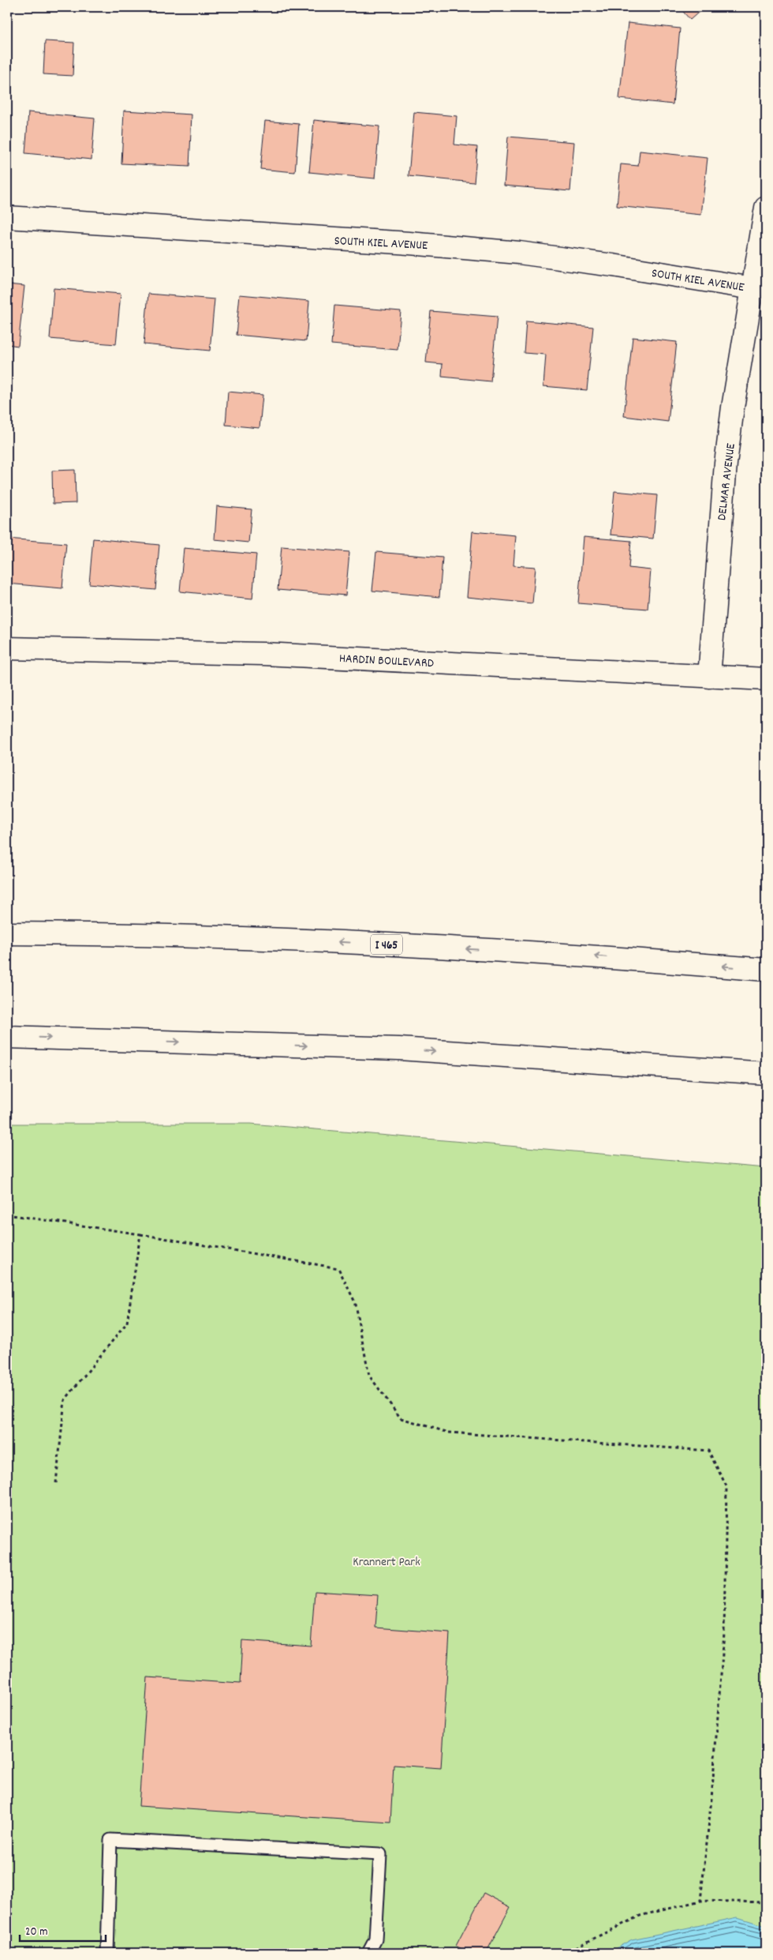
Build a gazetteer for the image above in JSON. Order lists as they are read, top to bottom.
{
  "streets": {
    "main road": [
      "SOUTH KIEL AVENUE",
      "DELMAR AVENUE",
      "HARDIN BOULEVARD",
      "I 465"
    ]
  },
  "crossings": [
    ["SOUTH KIEL AVENUE", "DELMAR AVENUE"],
    ["DELMAR AVENUE", "HARDIN BOULEVARD"]
  ],
  "parks": ["Krannert Park"],
  "scale_bar": "20 m"
}
